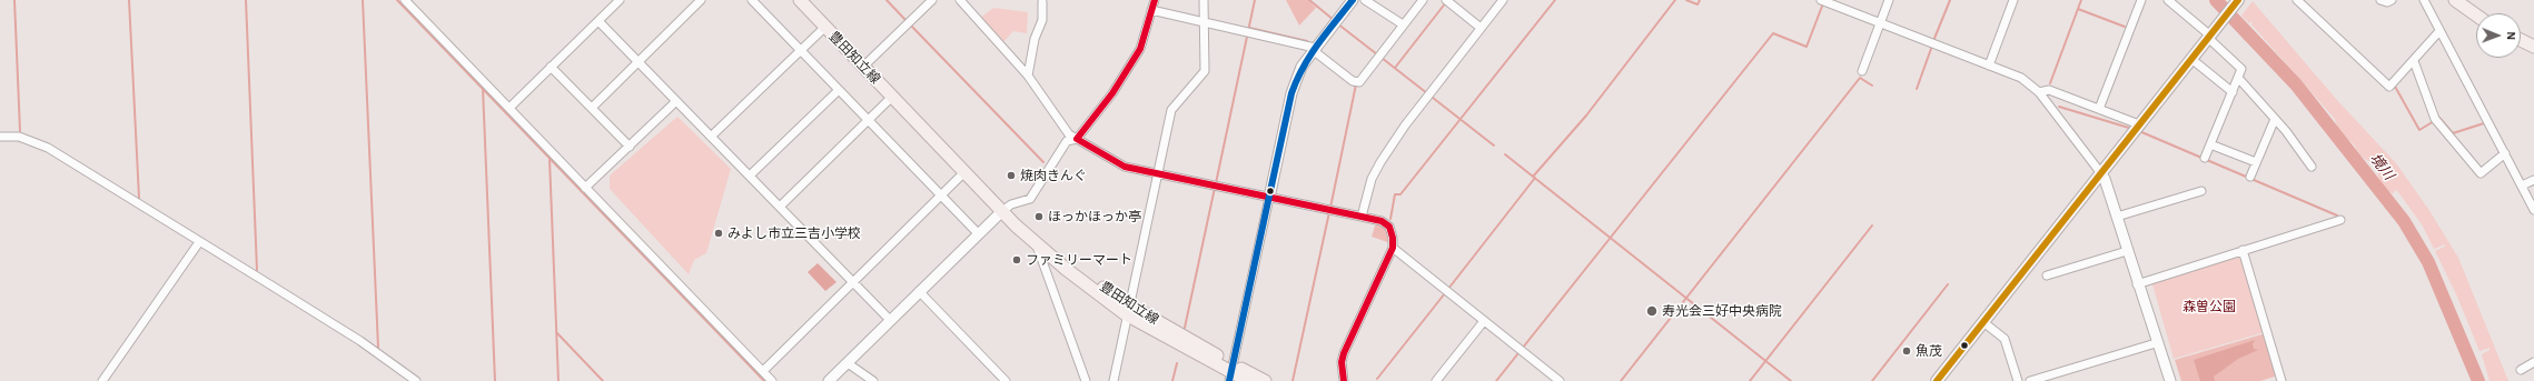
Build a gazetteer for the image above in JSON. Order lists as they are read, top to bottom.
{
  "streets": {
    "main road": ["豊田知立線"]
  },
  "water": ["境川"],
  "parks": ["森曽公園"],
  "places": [
    "焼肉きんぐ",
    "ほっかほっか亭",
    "みよし市立三吉小学校",
    "ファミリーマート",
    "寿光会三好中央病院",
    "魚茂"
  ],
  "north": "right"
}
